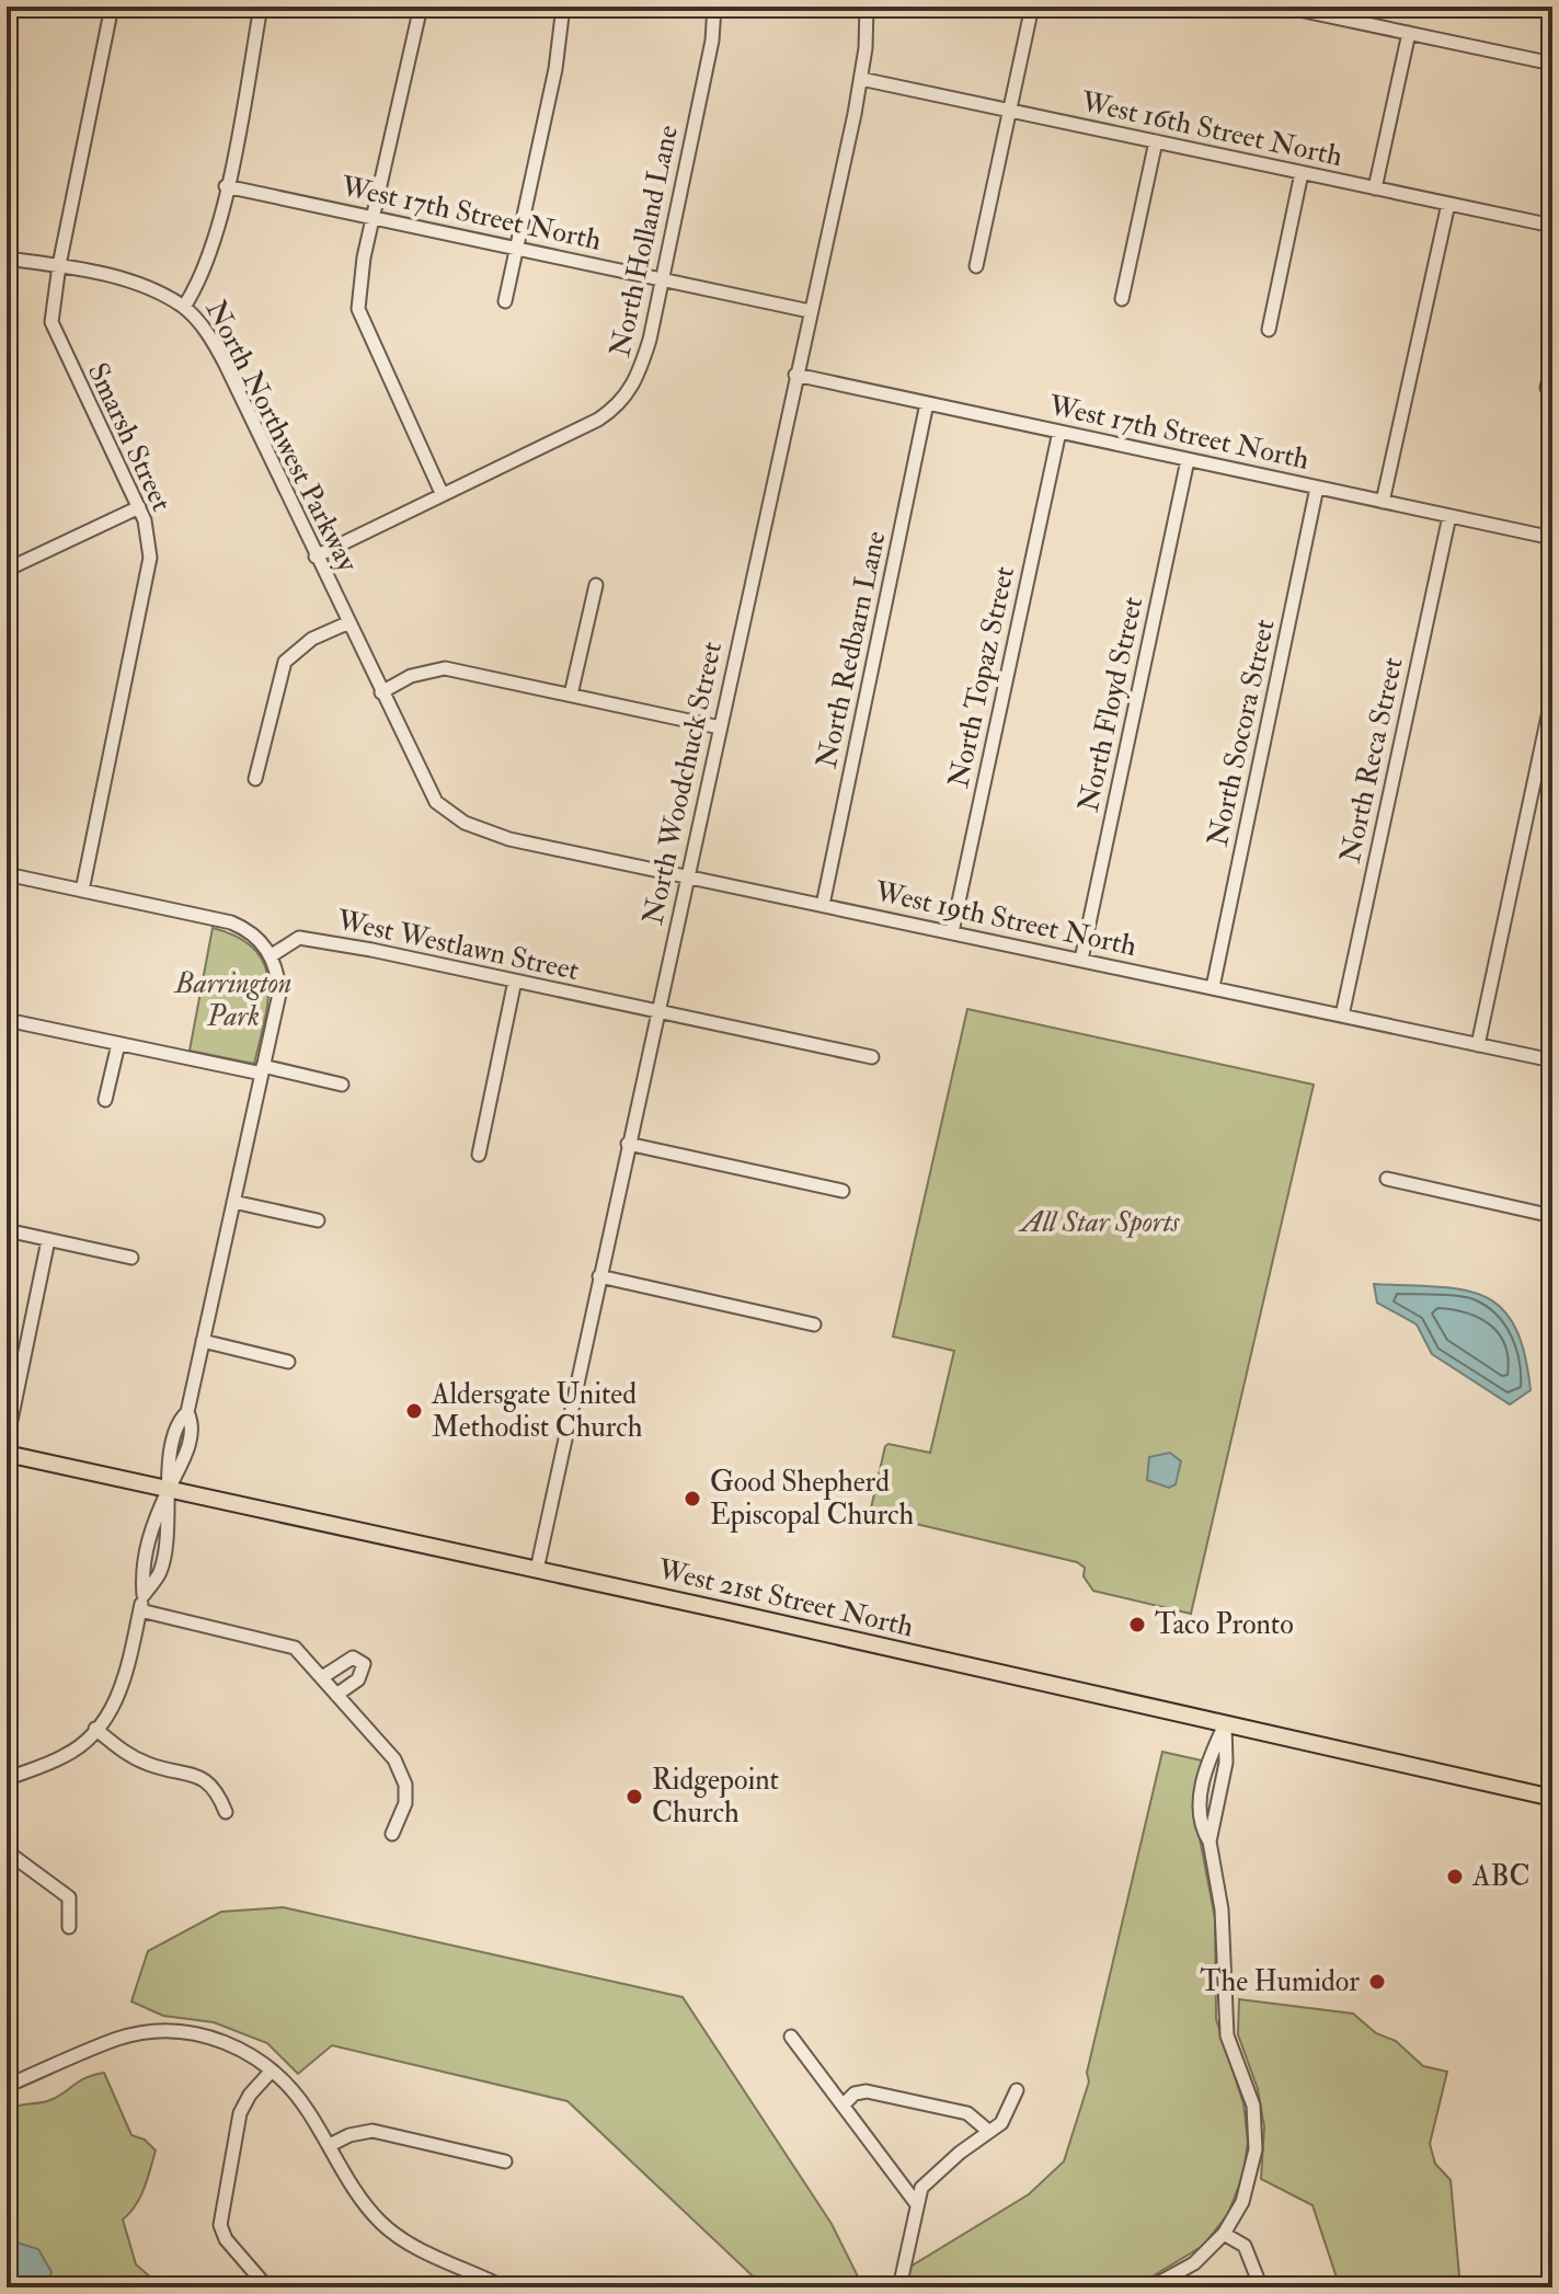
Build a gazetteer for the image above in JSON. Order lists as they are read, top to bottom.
{
  "streets": {
    "main road": ["West 21st Street North"],
    "street": [
      "West 16th Street North",
      "West 17th Street North",
      "North Holland Lane",
      "North Northwest Parkway",
      "Smarsh Street",
      "North Redbarn Lane",
      "North Topaz Street",
      "North Floyd Street",
      "North Socora Street",
      "North Reca Street",
      "North Woodchuck Street",
      "West 19th Street North",
      "West Westlawn Street"
    ]
  },
  "crossings": [
    ["West 16th Street North", "North Woodchuck Street"],
    ["West 17th Street North", "North Holland Lane"],
    ["West 17th Street North", "North Northwest Parkway"],
    ["West 17th Street North", "North Redbarn Lane"],
    ["West 17th Street North", "North Topaz Street"],
    ["West 17th Street North", "North Floyd Street"],
    ["West 17th Street North", "North Socora Street"],
    ["West 17th Street North", "North Reca Street"],
    ["West 17th Street North", "North Woodchuck Street"],
    ["North Holland Lane", "North Northwest Parkway"],
    ["North Northwest Parkway", "West 19th Street North"],
    ["North Redbarn Lane", "West 19th Street North"],
    ["North Topaz Street", "West 19th Street North"],
    ["North Floyd Street", "West 19th Street North"],
    ["North Socora Street", "West 19th Street North"],
    ["North Reca Street", "West 19th Street North"],
    ["North Woodchuck Street", "West 19th Street North"],
    ["North Woodchuck Street", "West Westlawn Street"],
    ["North Woodchuck Street", "West 21st Street North"]
  ],
  "parks": ["Barrington Park", "All Star Sports"],
  "places": [
    "Aldersgate United Methodist Church",
    "Good Shepherd Episcopal Church",
    "Taco Pronto",
    "Ridgepoint Church",
    "ABC",
    "The Humidor"
  ]
}
